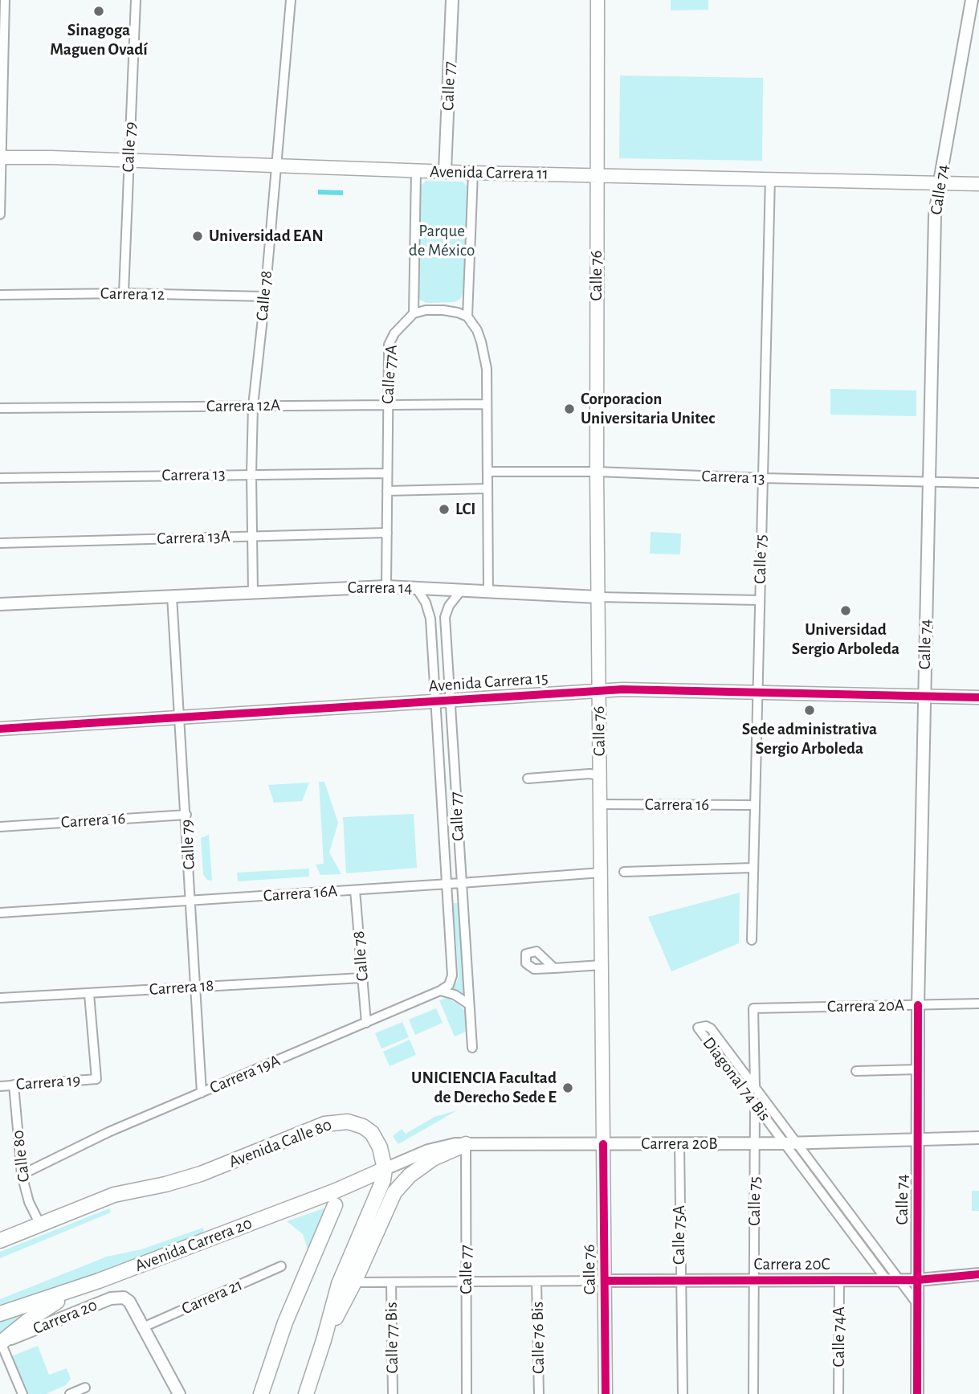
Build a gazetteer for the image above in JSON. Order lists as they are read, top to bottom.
{
  "streets": {
    "highway": ["Avenida Calle 80", "Avenida Carrera 20"],
    "main road": ["Avenida Carrera 11", "Calle 76", "Avenida Carrera 15"],
    "street": [
      "Calle 77",
      "Calle 79",
      "Calle 74",
      "Carrera 12",
      "Calle 78",
      "Calle 77A",
      "Carrera 12A",
      "Carrera 13",
      "Carrera 13A",
      "Calle 75",
      "Carrera 14",
      "Carrera 16",
      "Carrera 16A",
      "Carrera 18",
      "Carrera 20A",
      "Carrera 19A",
      "Diagonal 74 Bis",
      "Carrera 19",
      "Carrera 20B",
      "Calle 80",
      "Calle 75A",
      "Carrera 20C",
      "Carrera 21",
      "Carrera 20",
      "Calle 74A",
      "Calle 77 Bis",
      "Calle 76 Bis"
    ]
  },
  "crossings": [
    ["Calle 77", "Avenida Carrera 11"],
    ["Calle 77", "Carrera 14"],
    ["Calle 77", "Avenida Carrera 15"],
    ["Calle 77", "Carrera 16A"],
    ["Calle 77", "Carrera 19A"],
    ["Calle 77", "Carrera 20B"],
    ["Calle 77", "Carrera 20C"],
    ["Calle 79", "Avenida Carrera 11"],
    ["Calle 79", "Carrera 12"],
    ["Calle 79", "Carrera 14"],
    ["Calle 79", "Avenida Carrera 15"],
    ["Calle 79", "Carrera 16"],
    ["Calle 79", "Carrera 16A"],
    ["Calle 79", "Carrera 18"],
    ["Calle 79", "Carrera 19A"],
    ["Avenida Carrera 11", "Calle 74"],
    ["Avenida Carrera 11", "Calle 76"],
    ["Avenida Carrera 11", "Calle 78"],
    ["Avenida Carrera 11", "Calle 75"],
    ["Calle 74", "Carrera 13"],
    ["Calle 74", "Avenida Carrera 15"],
    ["Calle 74", "Carrera 20A"],
    ["Calle 74", "Diagonal 74 Bis"],
    ["Calle 74", "Carrera 20B"],
    ["Calle 74", "Carrera 20C"],
    ["Calle 76", "Carrera 13"],
    ["Calle 76", "Carrera 14"],
    ["Calle 76", "Avenida Carrera 15"],
    ["Calle 76", "Carrera 16"],
    ["Calle 76", "Carrera 16A"],
    ["Calle 76", "Carrera 20B"],
    ["Calle 76", "Carrera 20C"],
    ["Carrera 12", "Calle 78"],
    ["Calle 78", "Carrera 12A"],
    ["Calle 78", "Carrera 13"],
    ["Calle 78", "Carrera 13A"],
    ["Calle 78", "Carrera 14"],
    ["Calle 78", "Carrera 16A"],
    ["Calle 78", "Carrera 18"],
    ["Calle 78", "Carrera 19A"],
    ["Calle 77A", "Carrera 12A"],
    ["Calle 77A", "Carrera 13"],
    ["Calle 77A", "Carrera 13A"],
    ["Calle 77A", "Carrera 14"],
    ["Carrera 13", "Calle 75"],
    ["Calle 75", "Carrera 14"],
    ["Calle 75", "Avenida Carrera 15"],
    ["Calle 75", "Carrera 16"],
    ["Calle 75", "Carrera 20A"],
    ["Calle 75", "Diagonal 74 Bis"],
    ["Calle 75", "Carrera 20B"],
    ["Calle 75", "Carrera 20C"],
    ["Carrera 18", "Carrera 19"],
    ["Carrera 19A", "Calle 80"],
    ["Diagonal 74 Bis", "Carrera 20B"],
    ["Diagonal 74 Bis", "Carrera 20C"],
    ["Carrera 19", "Calle 80"],
    ["Avenida Calle 80", "Carrera 20B"],
    ["Avenida Calle 80", "Calle 80"],
    ["Avenida Calle 80", "Avenida Carrera 20"],
    ["Carrera 20B", "Calle 75A"],
    ["Carrera 20B", "Avenida Carrera 20"],
    ["Calle 75A", "Carrera 20C"],
    ["Carrera 20C", "Calle 74A"],
    ["Carrera 20C", "Calle 77 Bis"],
    ["Carrera 20C", "Calle 76 Bis"],
    ["Carrera 21", "Carrera 20"]
  ],
  "parks": ["Parque de México"],
  "places": [
    "Sinagoga Maguen Ovadí",
    "Universidad EAN",
    "Corporacion Universitaria Unitec",
    "LCI",
    "Universidad Sergio Arboleda",
    "Sede administrativa Sergio Arboleda",
    "UNICIENCIA Facultad de Derecho Sede E"
  ]
}
